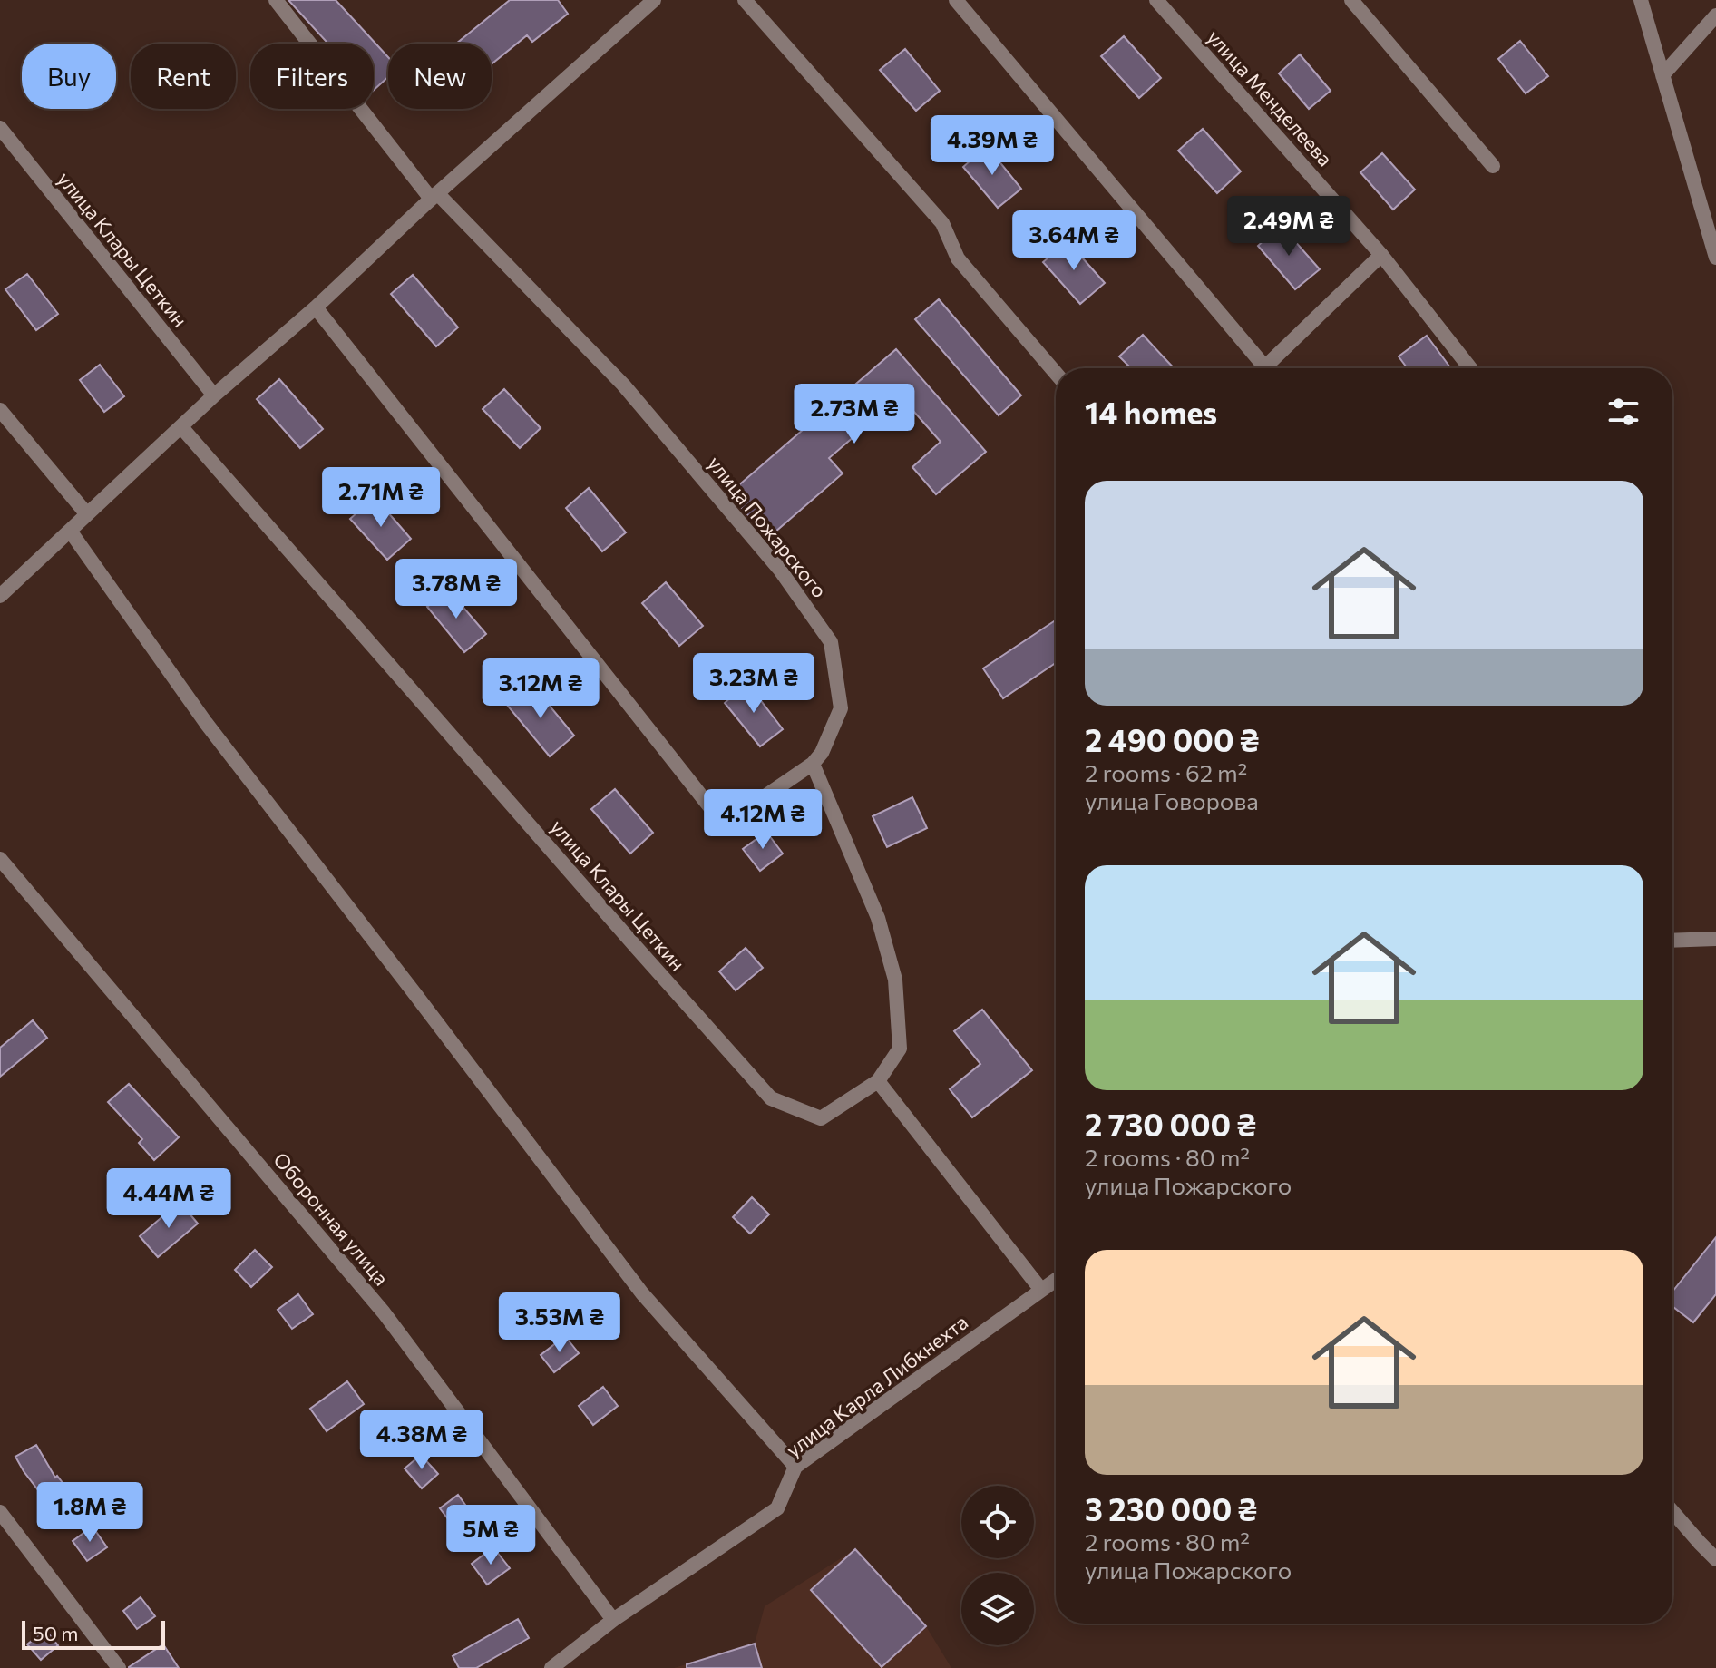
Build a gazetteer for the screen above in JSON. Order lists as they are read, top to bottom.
{
  "streets": {
    "street": [
      "улица Менделеева",
      "улица Клары Цеткин",
      "улица Пожарского",
      "Оборонная улица",
      "улица Карла Либкнехта"
    ]
  },
  "crossings": [
    ["Оборонная улица", "улица Карла Либкнехта"]
  ],
  "scale_bar": "50 m",
  "page": {
    "chip": [
      "Buy",
      "Rent",
      "Filters",
      "New"
    ],
    "price": [
      "4.39M ₴",
      "2.49M ₴",
      "3.64M ₴",
      "2.73M ₴",
      "2.71M ₴",
      "3.78M ₴",
      "3.23M ₴",
      "3.12M ₴",
      "4.12M ₴",
      "4.44M ₴",
      "3.53M ₴",
      "4.38M ₴",
      "1.8M ₴",
      "5M ₴"
    ],
    "heading": "14 homes",
    "list": [
      {
        "name": "2 490 000 ₴",
        "note": "2 rooms · 62 m² · улица Говорова"
      },
      {
        "name": "2 730 000 ₴",
        "note": "2 rooms · 80 m² · улица Пожарского"
      },
      {
        "name": "3 230 000 ₴",
        "note": "2 rooms · 80 m² · улица Пожарского"
      }
    ],
    "scale": "50 m"
  }
}
